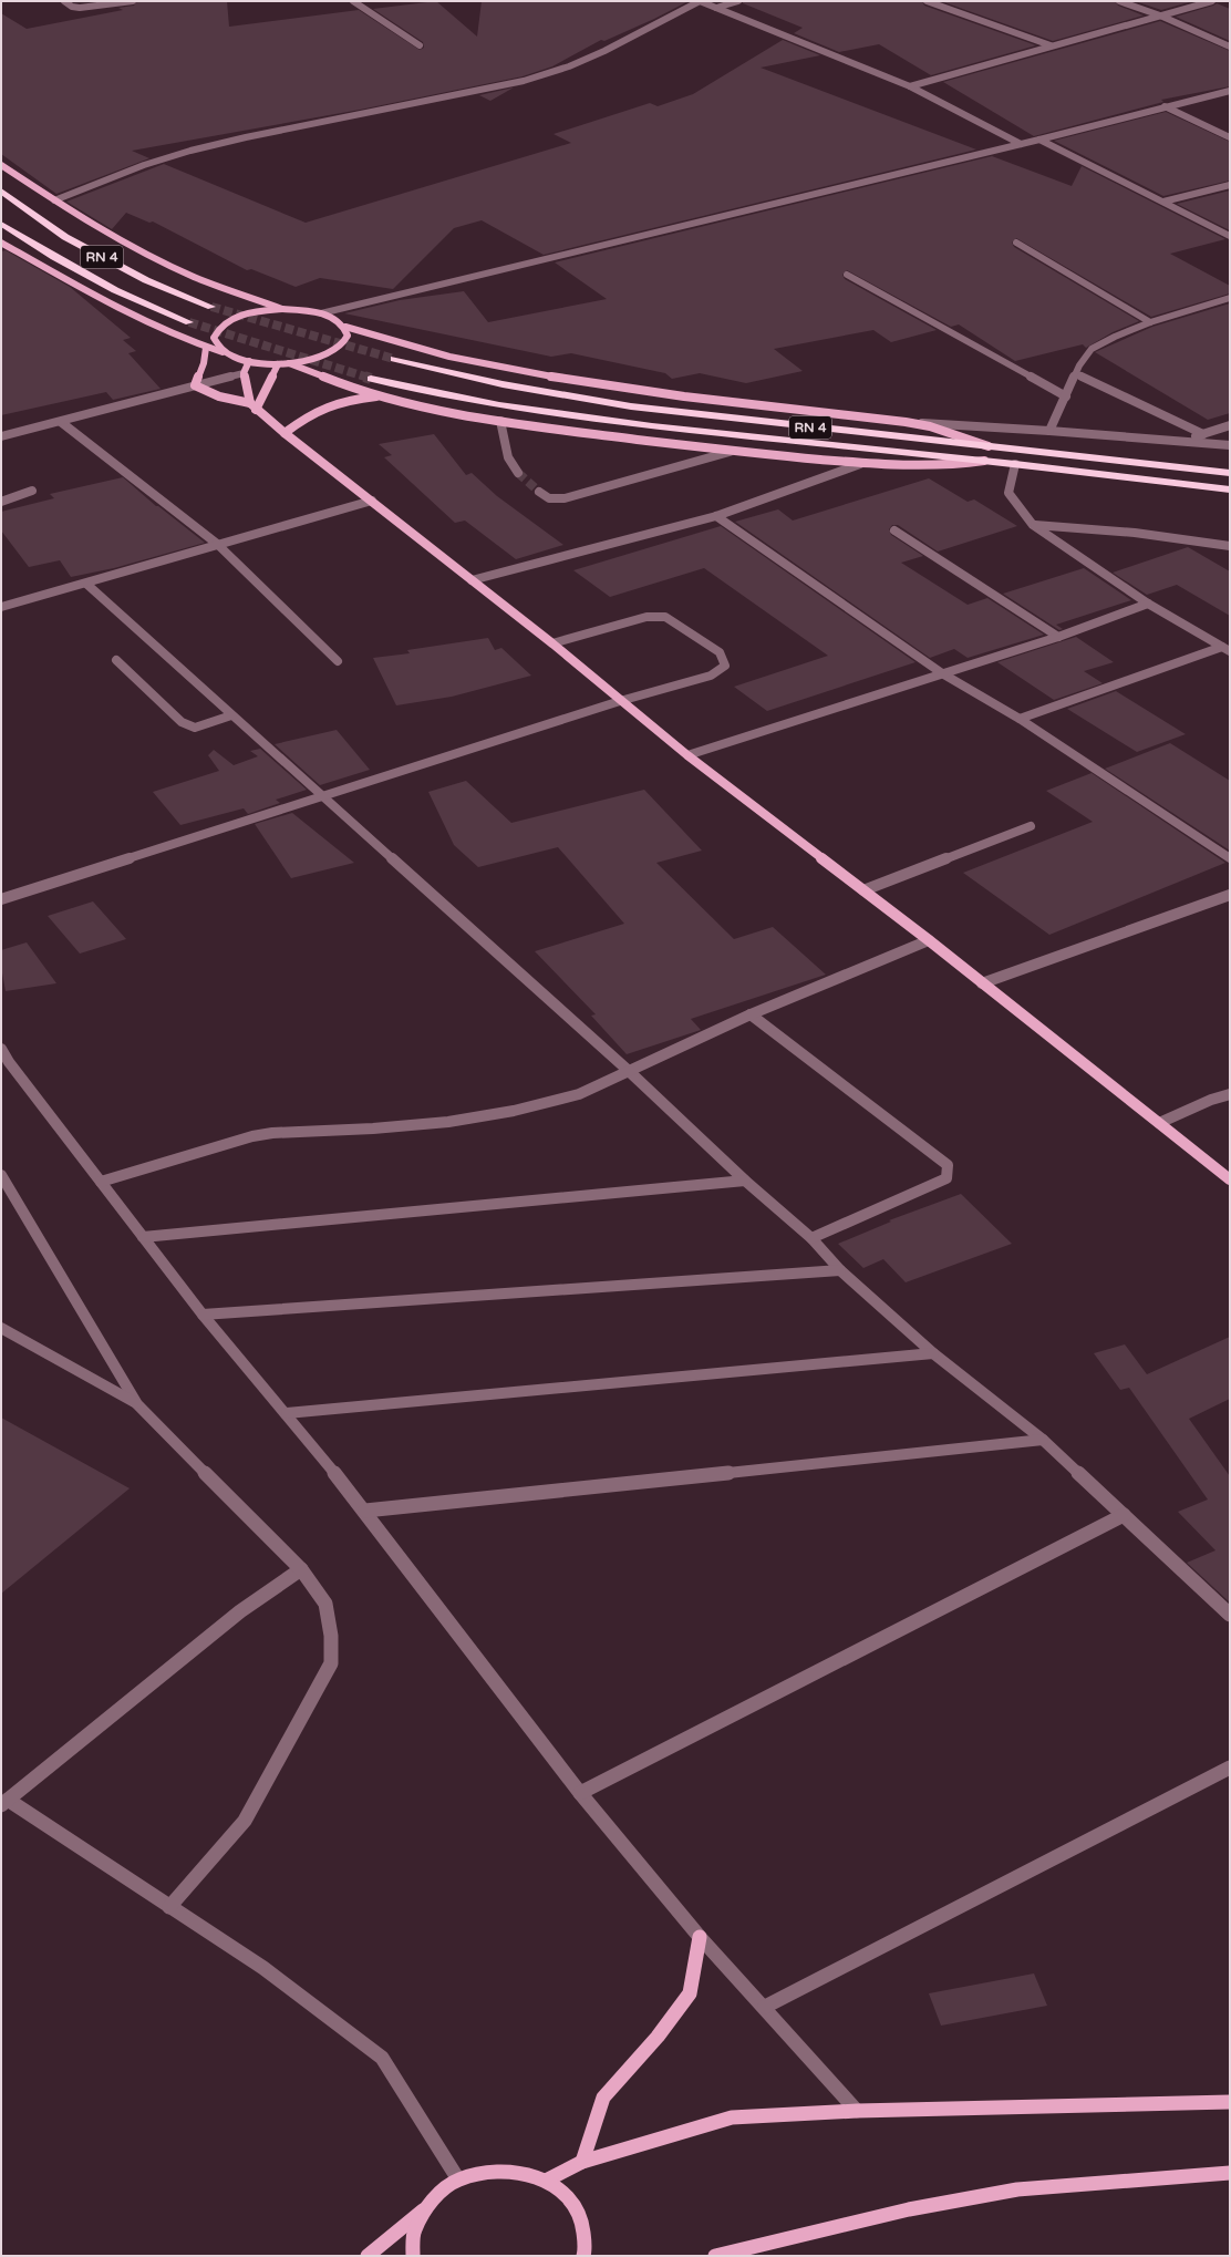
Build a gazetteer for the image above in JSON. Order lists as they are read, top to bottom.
{
  "streets": {
    "highway": ["RN 4"]
  }
}
